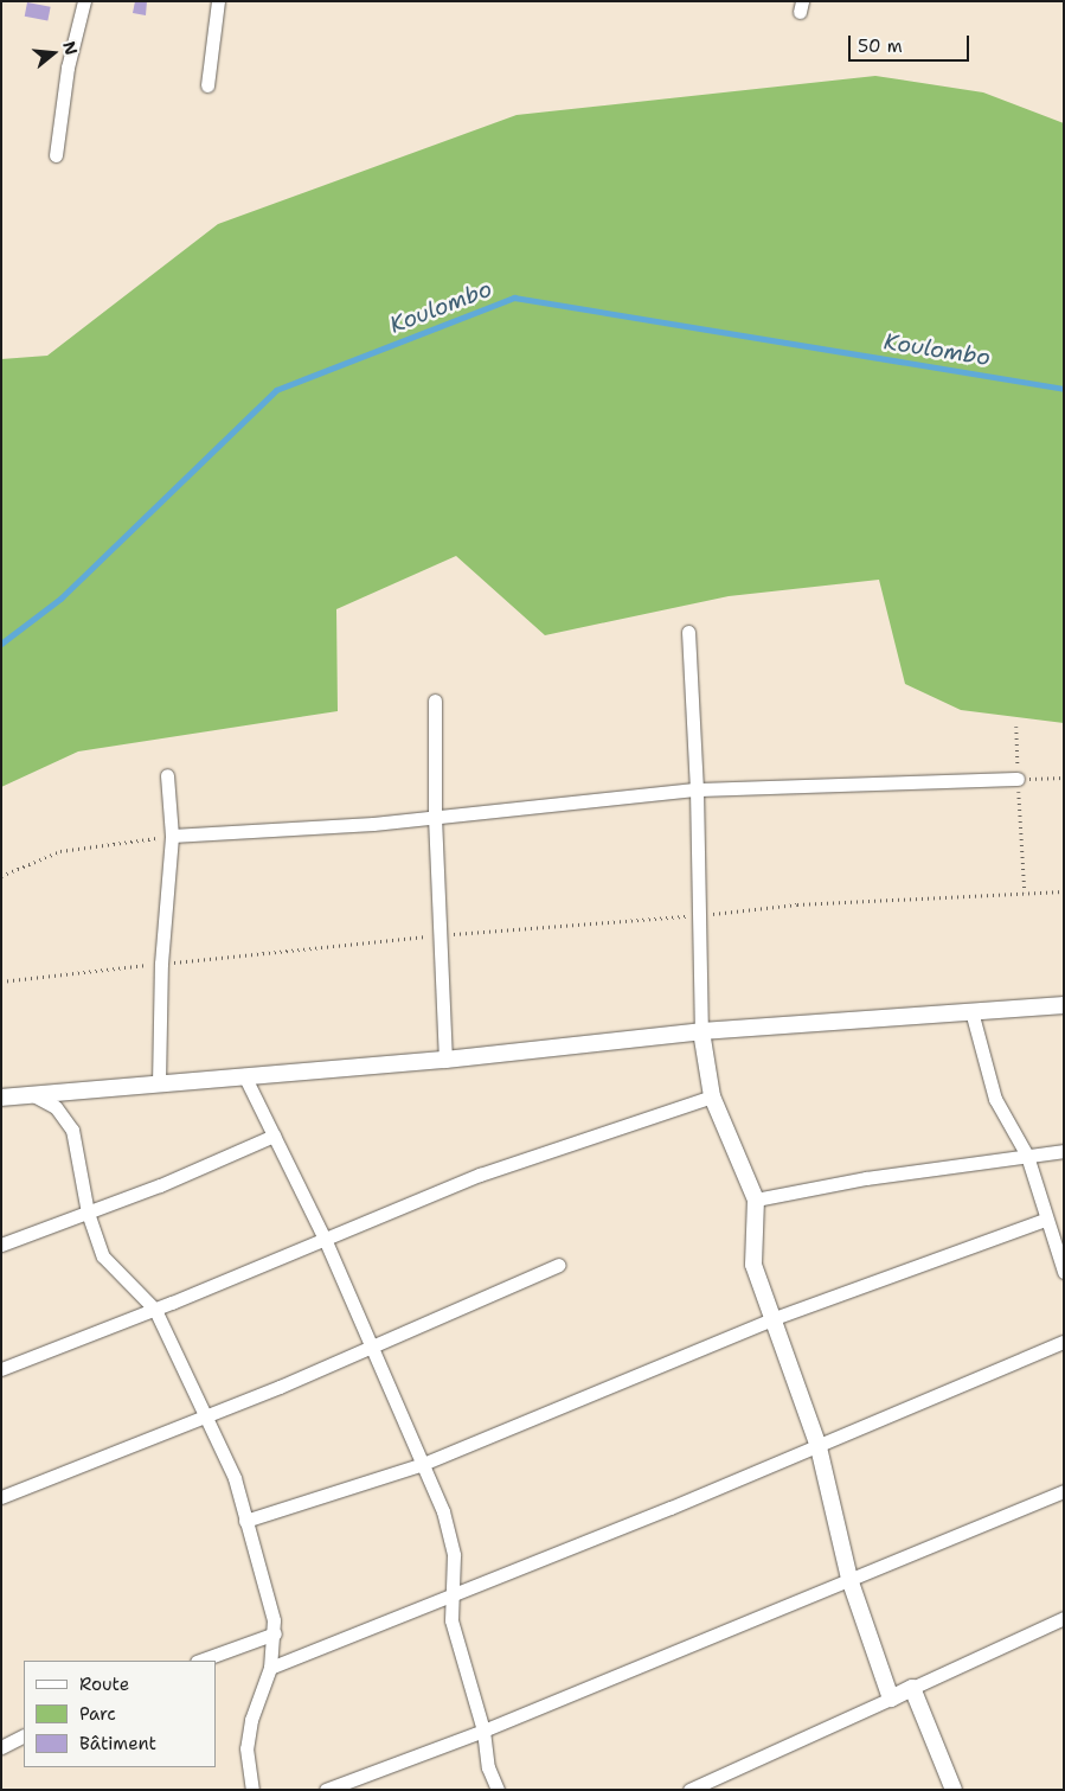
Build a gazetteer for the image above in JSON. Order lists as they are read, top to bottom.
{
  "water": ["Koulombo"],
  "legend": ["Route", "Parc", "Bâtiment"],
  "scale_bar": "50 m",
  "north": "right"
}
